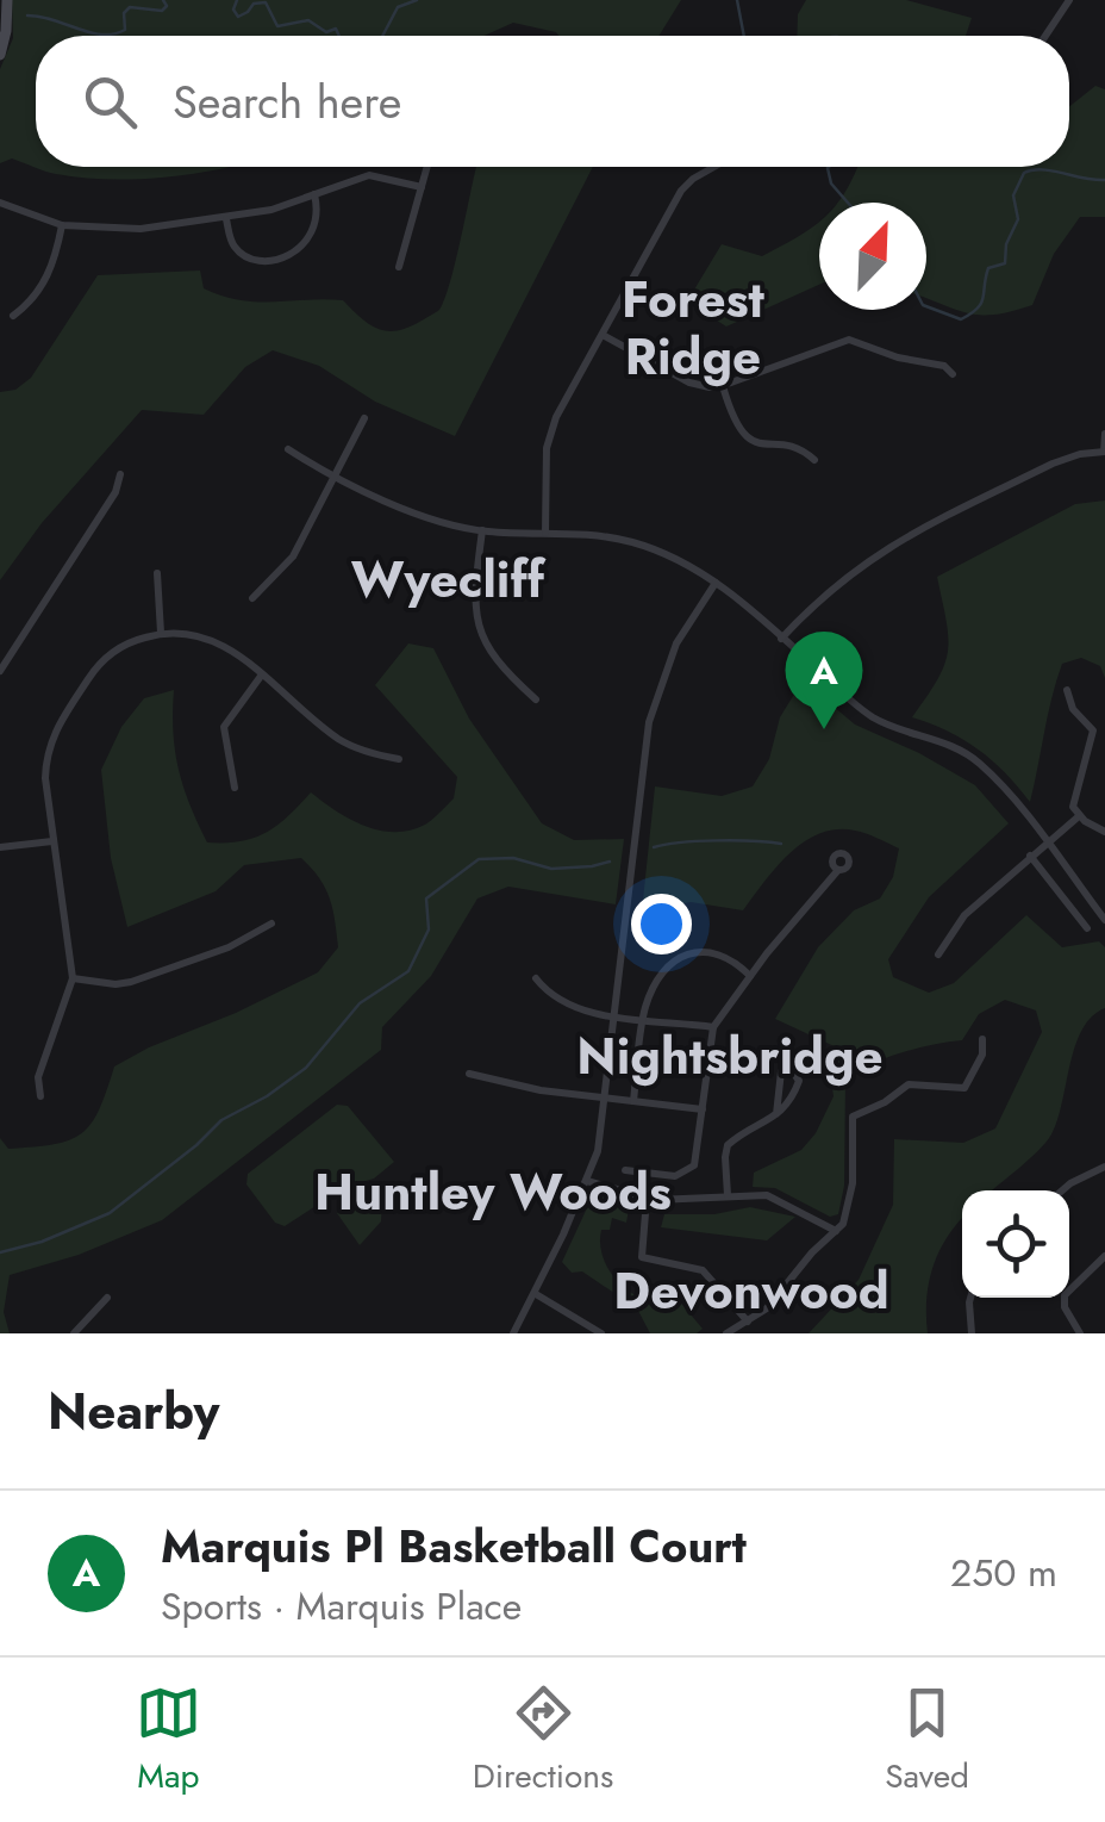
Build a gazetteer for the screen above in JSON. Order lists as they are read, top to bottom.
{
  "districts": [
    "Forest Ridge",
    "Wyecliff",
    "Nightsbridge",
    "Huntley Woods",
    "Devonwood"
  ],
  "north": "top right",
  "page": {
    "search": "Search here",
    "pins": "A",
    "heading": "Nearby",
    "list": [
      {
        "mark": "A",
        "name": "Marquis Pl Basketball Court",
        "note": "Sports · Marquis Place",
        "value": "250 m"
      }
    ],
    "nav": ["Map", "Directions", "Saved"]
  }
}
